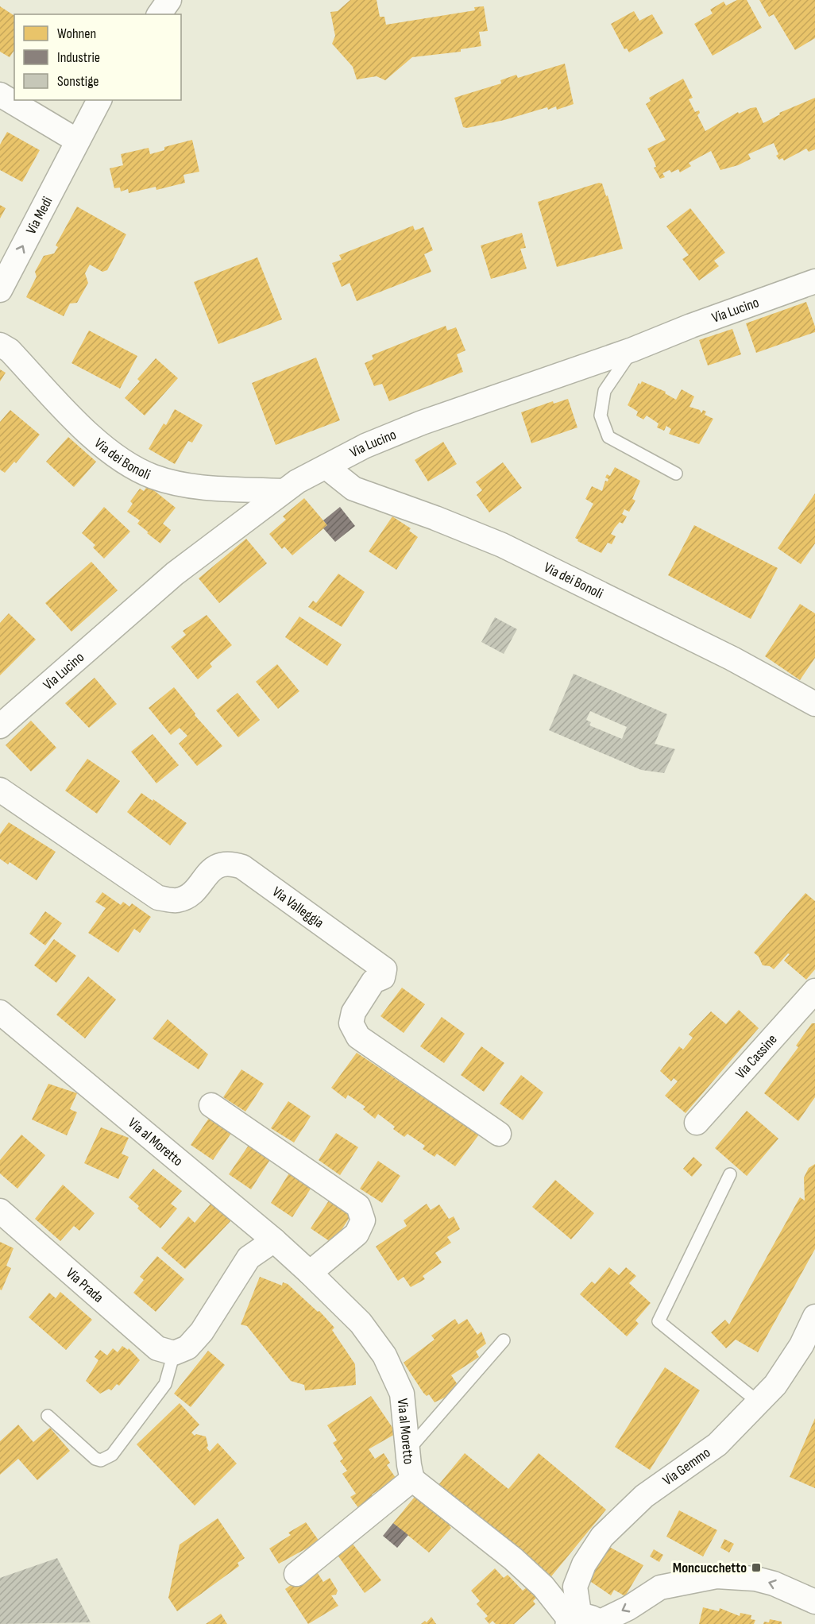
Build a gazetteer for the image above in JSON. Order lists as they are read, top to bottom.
{
  "streets": {
    "street": [
      "Via Medi",
      "Via Lucino",
      "Via dei Bonoli",
      "Via Valleggia",
      "Via Cassine",
      "Via al Moretto",
      "Via Prada",
      "Via Gemmo"
    ]
  },
  "crossings": [
    ["Via Lucino", "Via dei Bonoli"],
    ["Via al Moretto", "Via Gemmo"]
  ],
  "one_way": ["Via Medi"],
  "places": {
    "transit": ["Moncucchetto"]
  },
  "legend": ["Wohnen", "Industrie", "Sonstige"]
}
